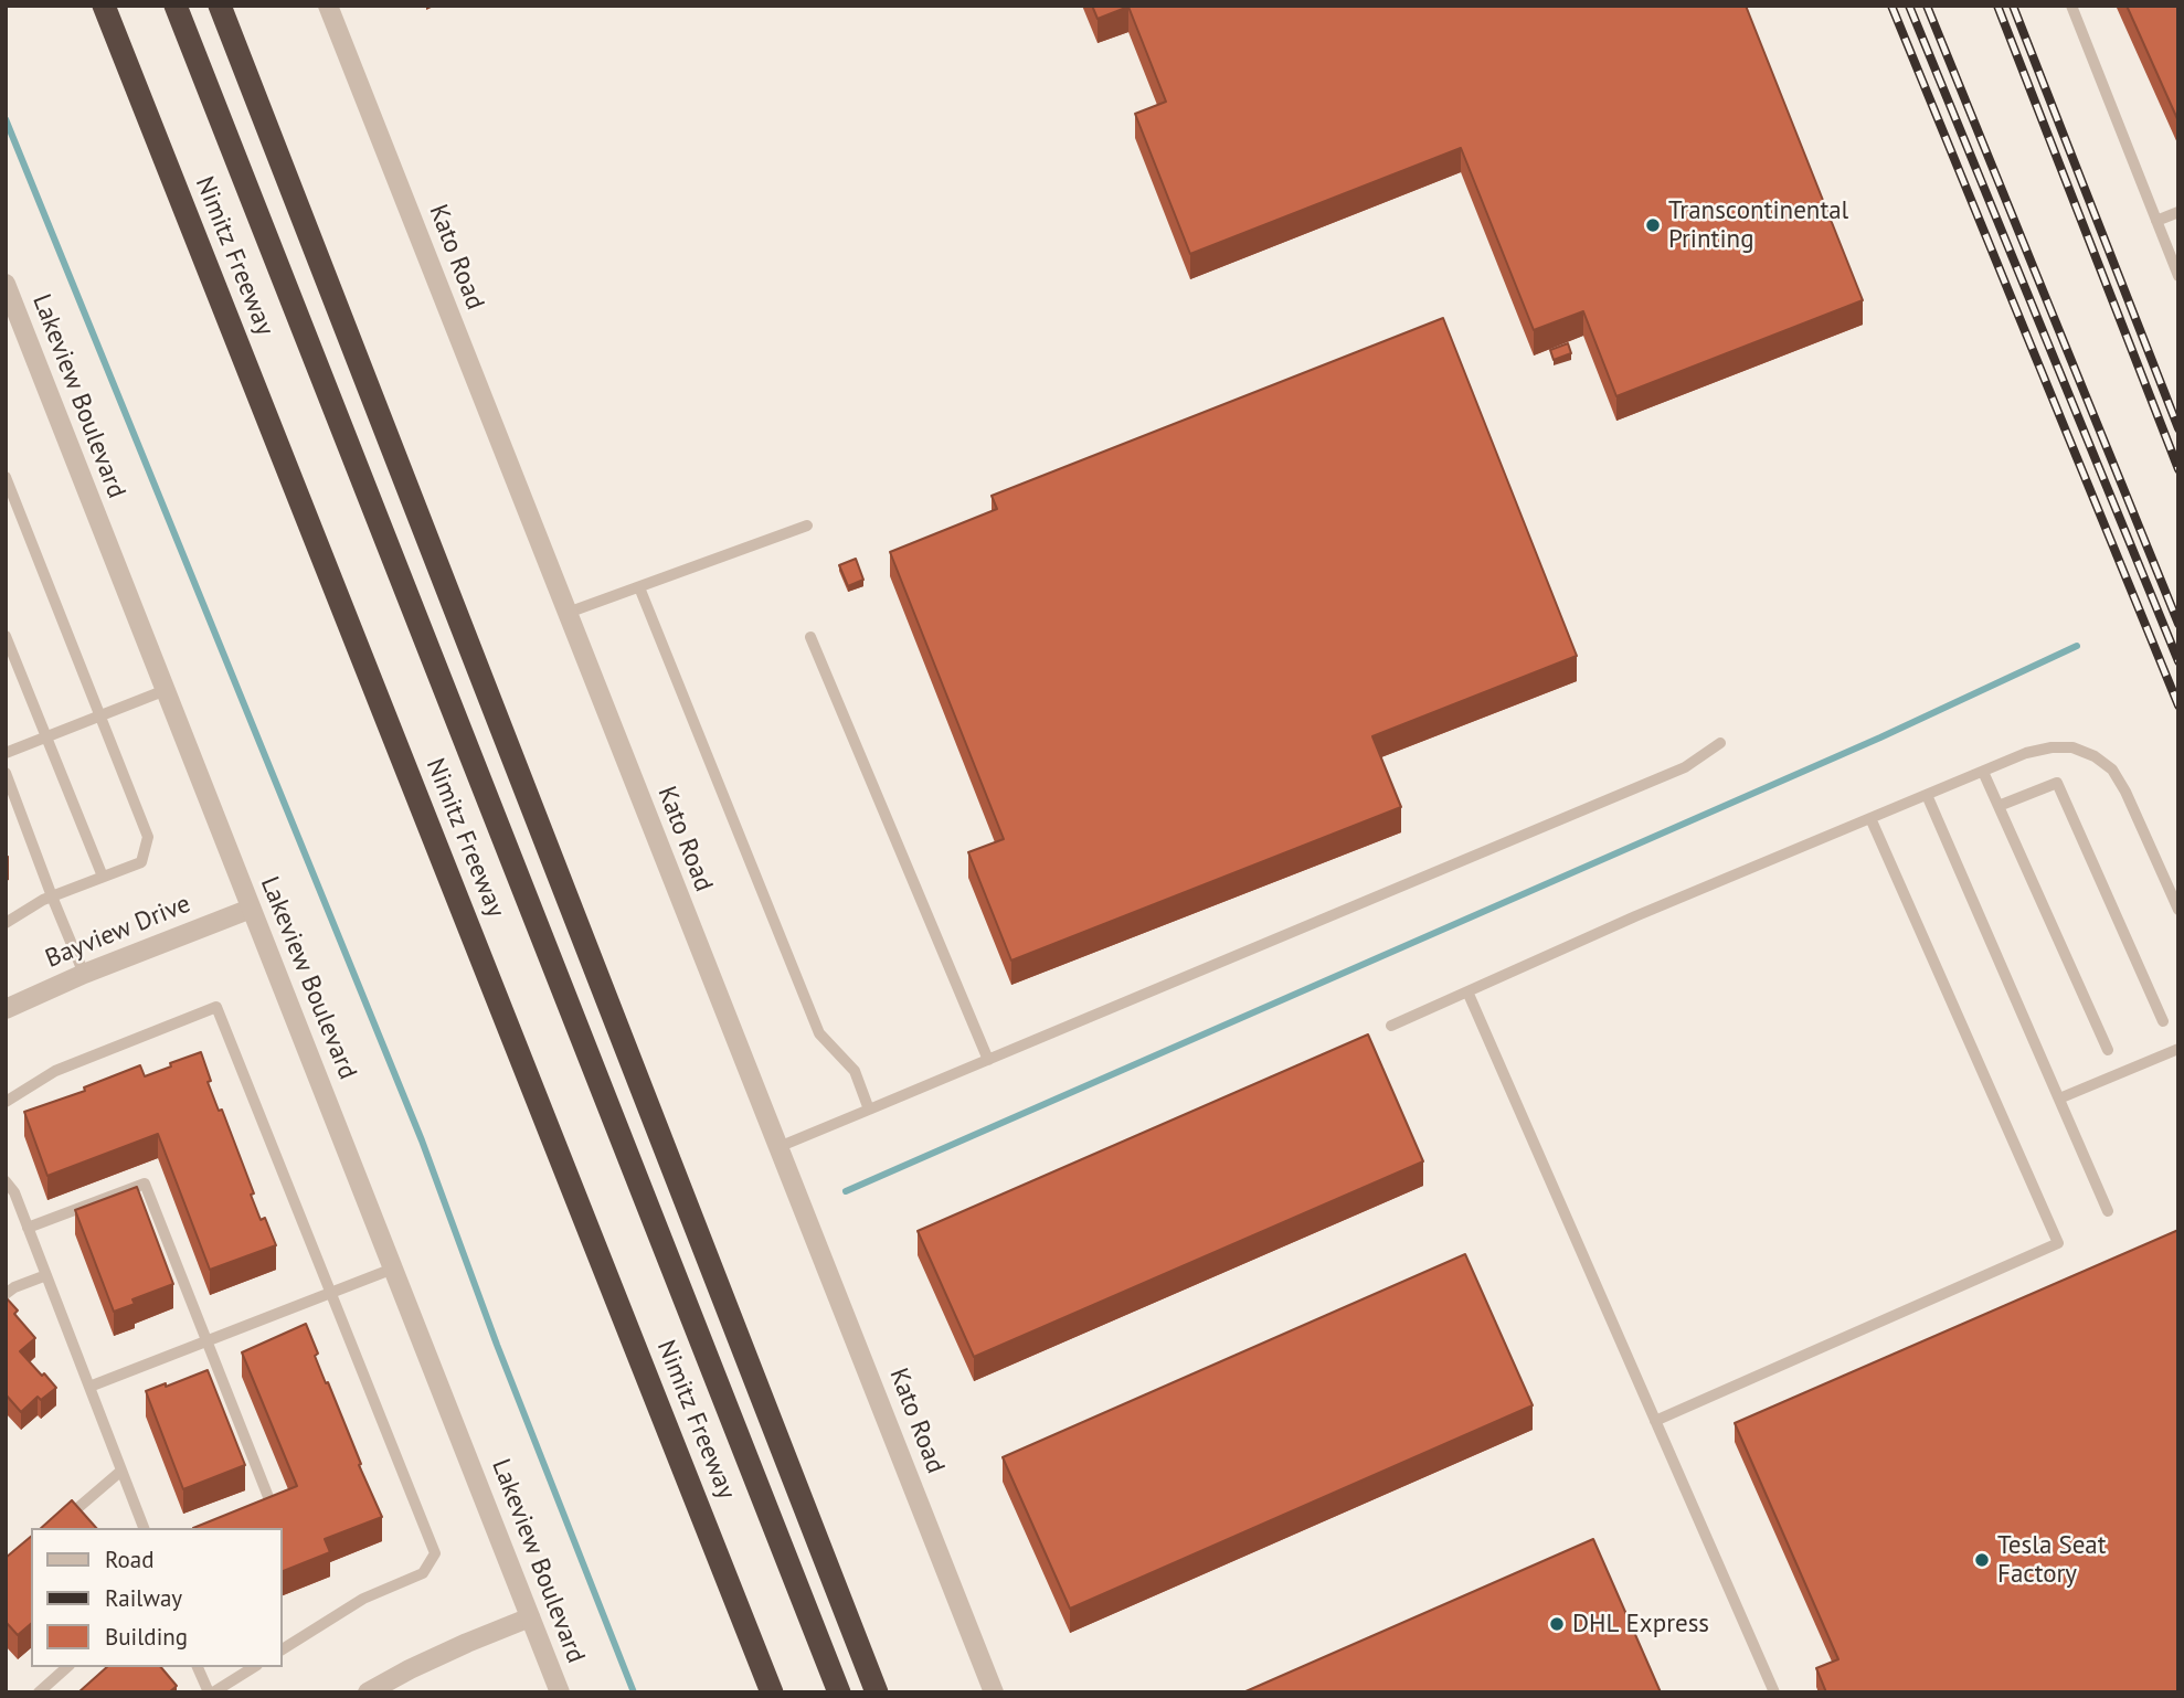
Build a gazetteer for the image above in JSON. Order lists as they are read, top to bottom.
{
  "streets": {
    "highway": ["Nimitz Freeway"],
    "street": ["Kato Road", "Lakeview Boulevard", "Bayview Drive"]
  },
  "crossings": [
    ["Lakeview Boulevard", "Bayview Drive"]
  ],
  "places": ["Transcontinental Printing", "Tesla Seat Factory", "DHL Express"],
  "legend": ["Road", "Railway", "Building"]
}
